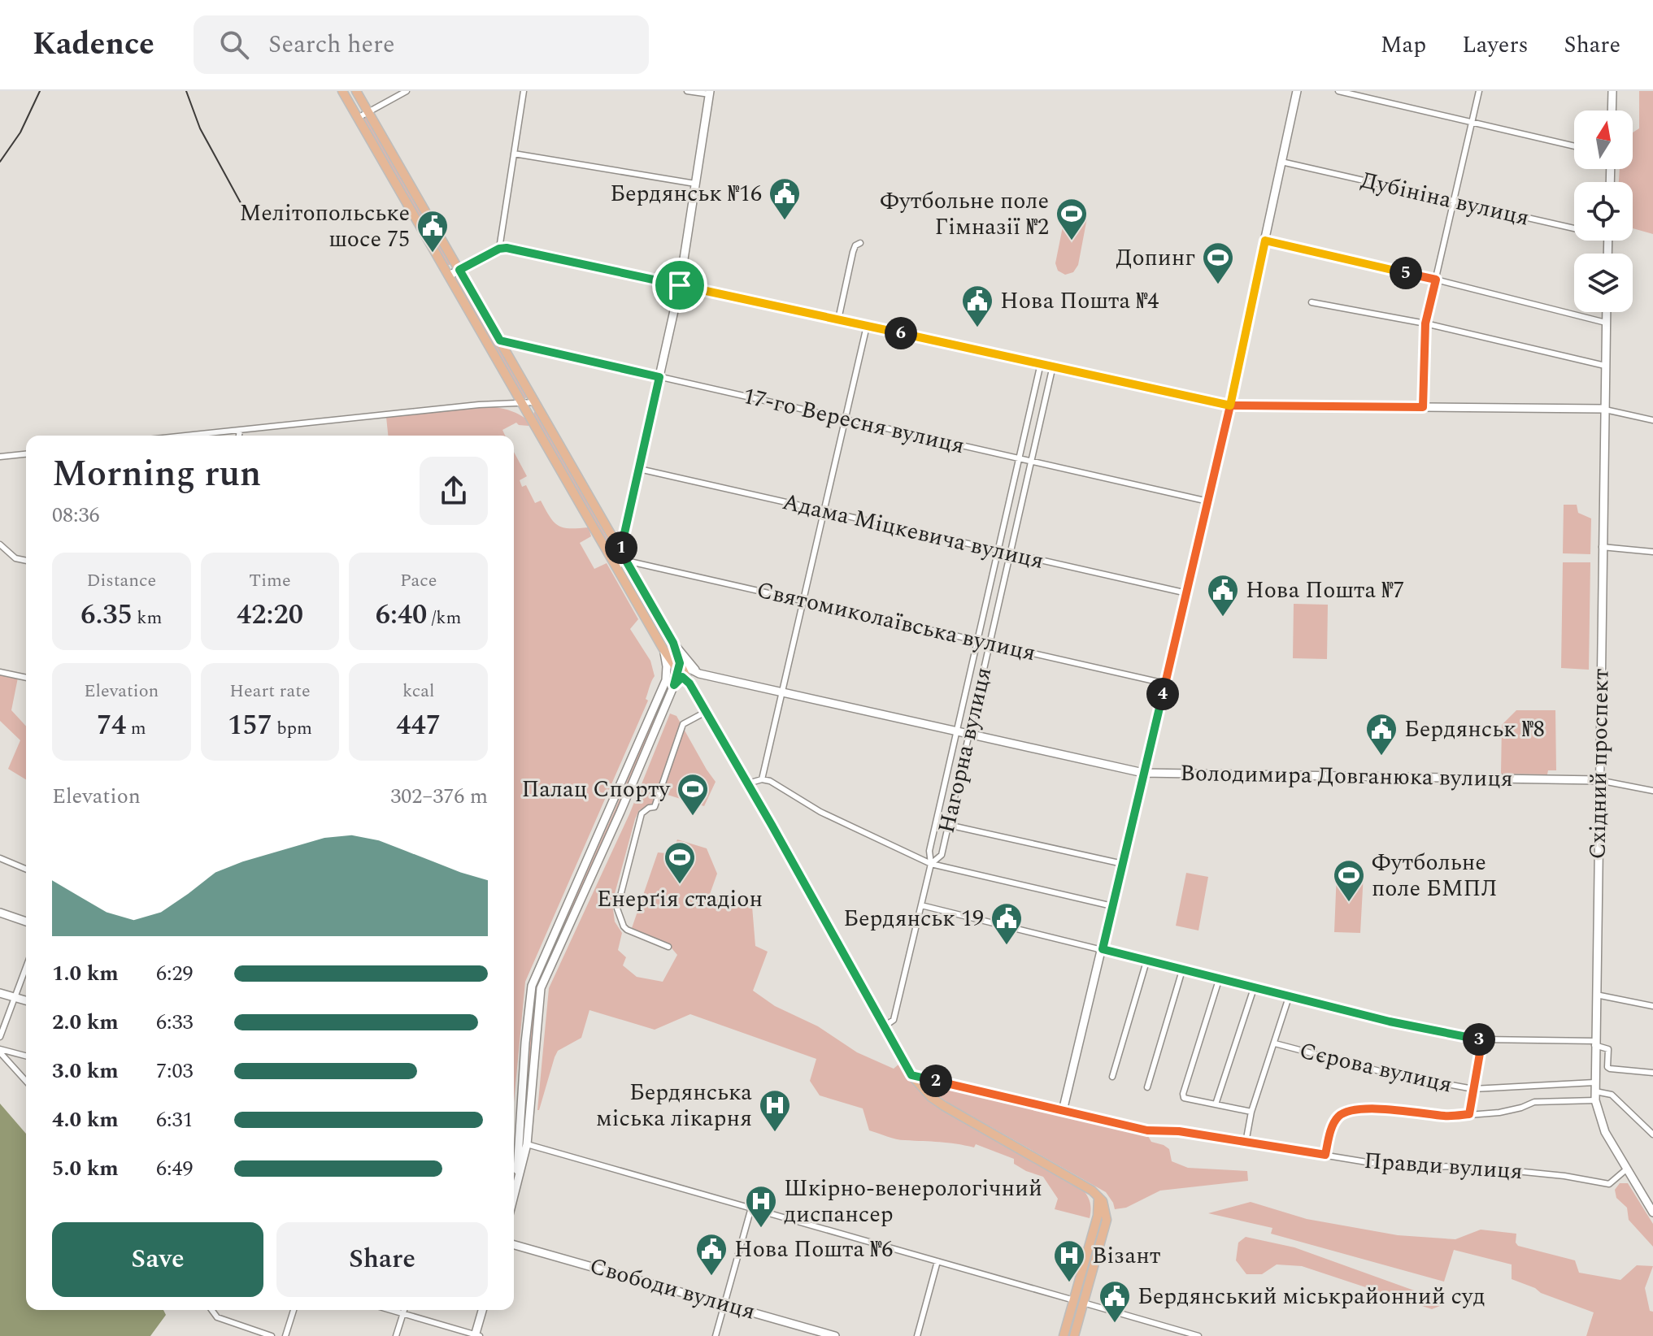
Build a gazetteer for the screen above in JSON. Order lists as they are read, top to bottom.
{
  "streets": {
    "main road": ["Східний проспект", "Володимира Довганюка вулиця", "Свободи вулиця"],
    "street": [
      "Дубініна вулиця",
      "17-го Вересня вулиця",
      "Адама Міцкевича вулиця",
      "Святомиколаївська вулиця",
      "Нагорна вулиця",
      "Сєрова вулиця",
      "Правди вулиця"
    ]
  },
  "crossings": [
    ["17-го Вересня вулиця", "Нагорна вулиця"],
    ["Адама Міцкевича вулиця", "Нагорна вулиця"],
    ["Святомиколаївська вулиця", "Нагорна вулиця"],
    ["Нагорна вулиця", "Володимира Довганюка вулиця"],
    ["Східний проспект", "Володимира Довганюка вулиця"],
    ["Східний проспект", "Сєрова вулиця"],
    ["Східний проспект", "Правди вулиця"]
  ],
  "places": {
    "public building": [
      "Бердянськ №16",
      "Мелітопольське шосе 75",
      "Нова Пошта №4",
      "Нова Пошта №7",
      "Бердянськ №8",
      "Бердянськ 19",
      "Нова Пошта №6",
      "Бердянський міськрайонний суд"
    ],
    "sports": [
      "Футбольне поле Гімназії №2",
      "Допинг",
      "Палац Спорту",
      "Енерґія стадіон",
      "Футбольне поле БМПЛ"
    ],
    "hospital": ["Бердянська міська лікарня", "Шкірно-венерологічний диспансер", "Візант"]
  },
  "north": "top",
  "page": {
    "header": "Kadence",
    "search": "Search here",
    "nav": ["Map", "Layers", "Share"],
    "pins": [
      "5",
      "6",
      "1",
      "4",
      "3",
      "2"
    ],
    "heading": ["Morning run", "08:36"],
    "stats": [
      ["Distance", "6.35 km"],
      ["Time", "42:20"],
      ["Pace", "6:40 /km"],
      ["Elevation", "74 m"],
      ["Heart rate", "157 bpm"],
      ["kcal", "447"]
    ],
    "chart": ["Elevation", "302–376 m"],
    "list": [
      {
        "name": "1.0 km",
        "note": "6:29"
      },
      {
        "name": "2.0 km",
        "note": "6:33"
      },
      {
        "name": "3.0 km",
        "note": "7:03"
      },
      {
        "name": "4.0 km",
        "note": "6:31"
      },
      {
        "name": "5.0 km",
        "note": "6:49"
      }
    ],
    "buttons": ["Save", "Share"]
  }
}
